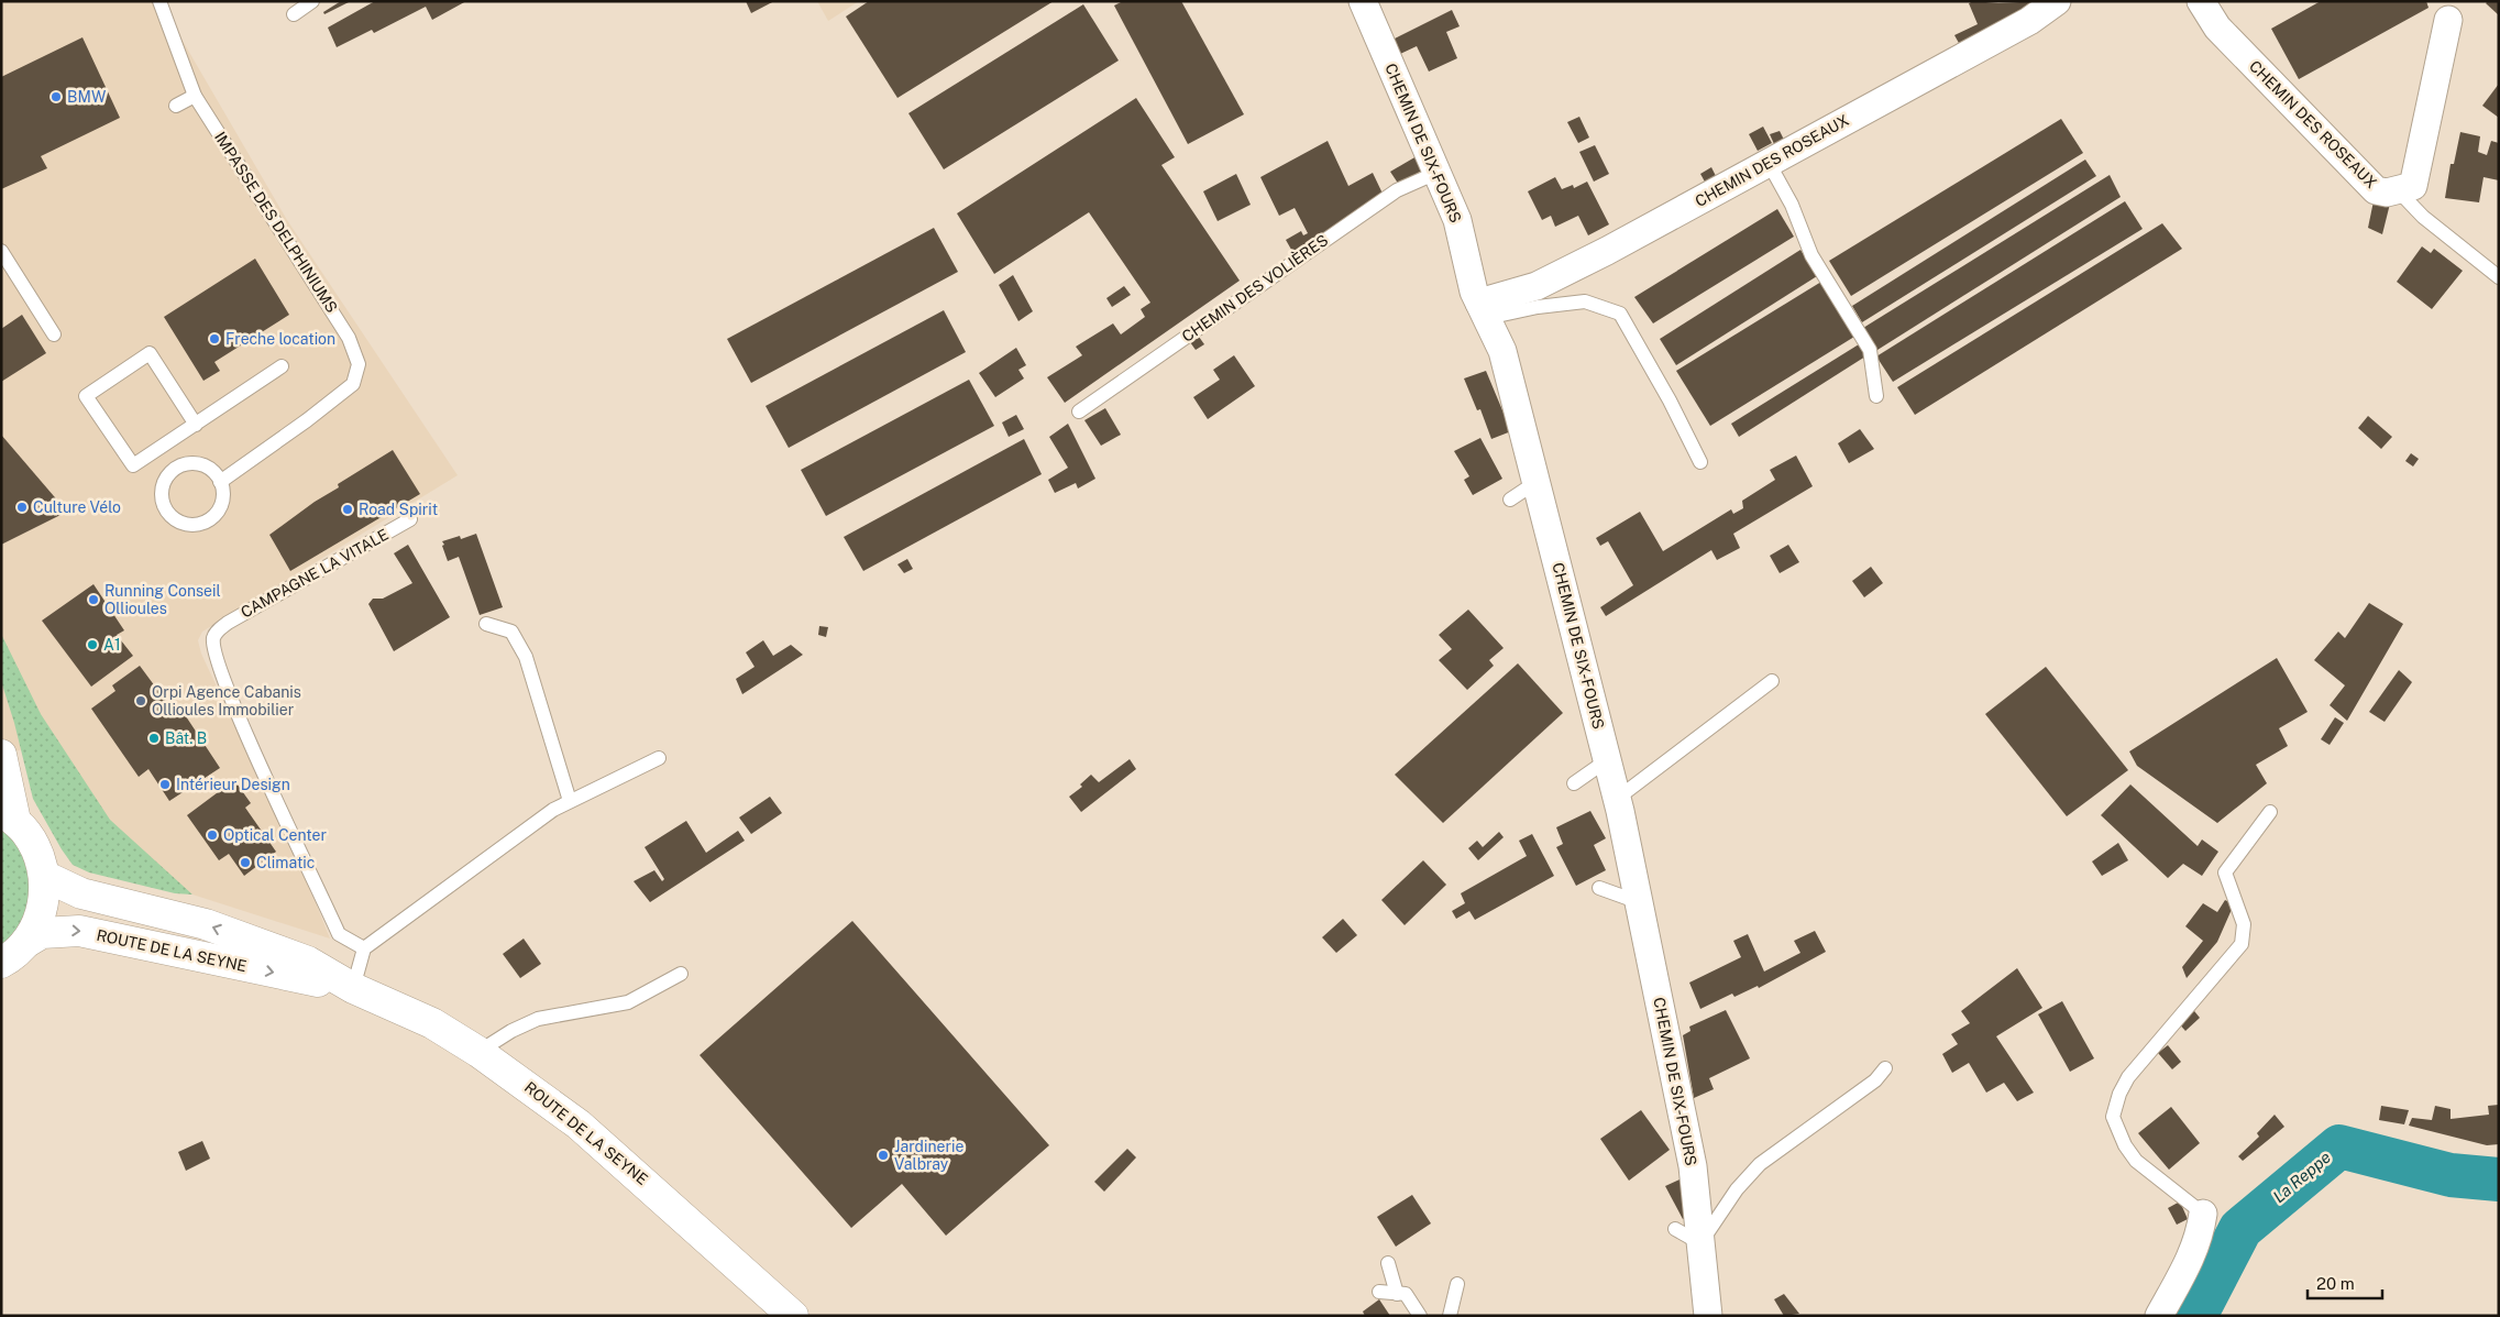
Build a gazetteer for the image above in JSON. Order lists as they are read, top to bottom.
{
  "streets": {
    "main road": ["ROUTE DE LA SEYNE"],
    "street": ["CHEMIN DES ROSEAUX", "CHEMIN DE SIX-FOURS"],
    "lane": ["IMPASSE DES DELPHINIUMS", "CHEMIN DES VOLIÈRES", "CAMPAGNE LA VITALE"]
  },
  "crossings": [
    ["CHEMIN DES ROSEAUX", "CHEMIN DE SIX-FOURS"],
    ["CHEMIN DE SIX-FOURS", "CHEMIN DES VOLIÈRES"]
  ],
  "water": ["La Reppe"],
  "places": [
    "BMW",
    "Freche location",
    "Culture Vélo",
    "Road Spirit",
    "Running Conseil Ollioules",
    "A1",
    "Orpi Agence Cabanis Ollioules Immobilier",
    "Bât. B",
    "Intérieur Design",
    "Optical Center",
    "Climatic",
    "Jardinerie Valbray"
  ],
  "scale_bar": "20 m"
}
